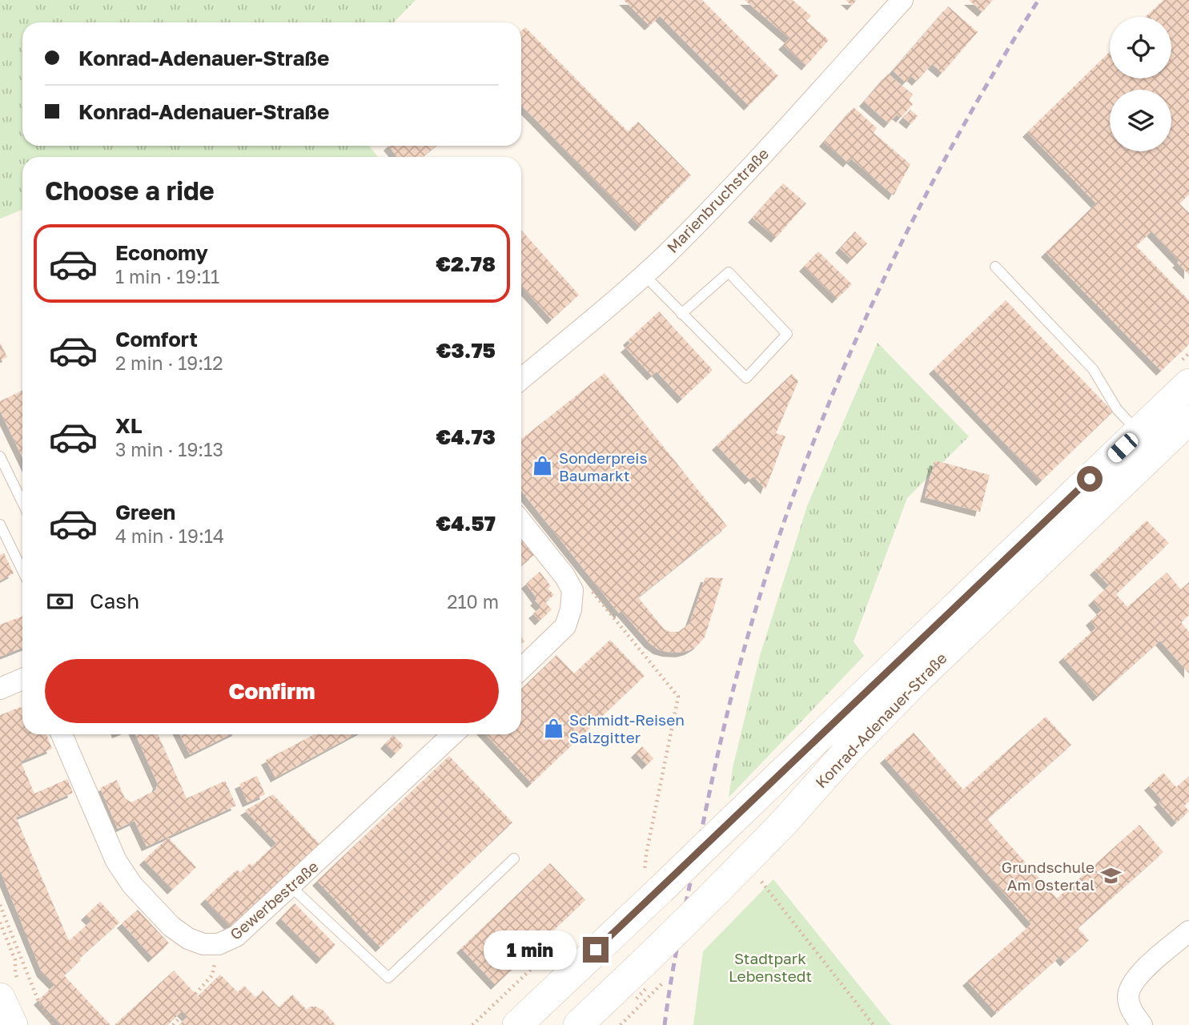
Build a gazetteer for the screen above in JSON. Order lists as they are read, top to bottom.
{
  "streets": {
    "street": ["Marienbruchstraße", "Konrad-Adenauer-Straße", "Gewerbestraße"]
  },
  "parks": ["Stadtpark Lebenstedt"],
  "places": {
    "shop": ["Sonderpreis Baumarkt", "Schmidt-Reisen Salzgitter"],
    "school or university": ["Grundschule Am Ostertal"]
  },
  "page": {
    "banner": ["Konrad-Adenauer-Straße", "Konrad-Adenauer-Straße"],
    "heading": "Choose a ride",
    "list": [
      {
        "name": "Economy",
        "note": "1 min · 19:11",
        "value": "€2.78"
      },
      {
        "name": "Comfort",
        "note": "2 min · 19:12",
        "value": "€3.75"
      },
      {
        "name": "XL",
        "note": "3 min · 19:13",
        "value": "€4.73"
      },
      {
        "name": "Green",
        "note": "4 min · 19:14",
        "value": "€4.57"
      }
    ],
    "pay": ["Cash", "210 m"],
    "buttons": "Confirm",
    "bubble": "1 min"
  }
}
